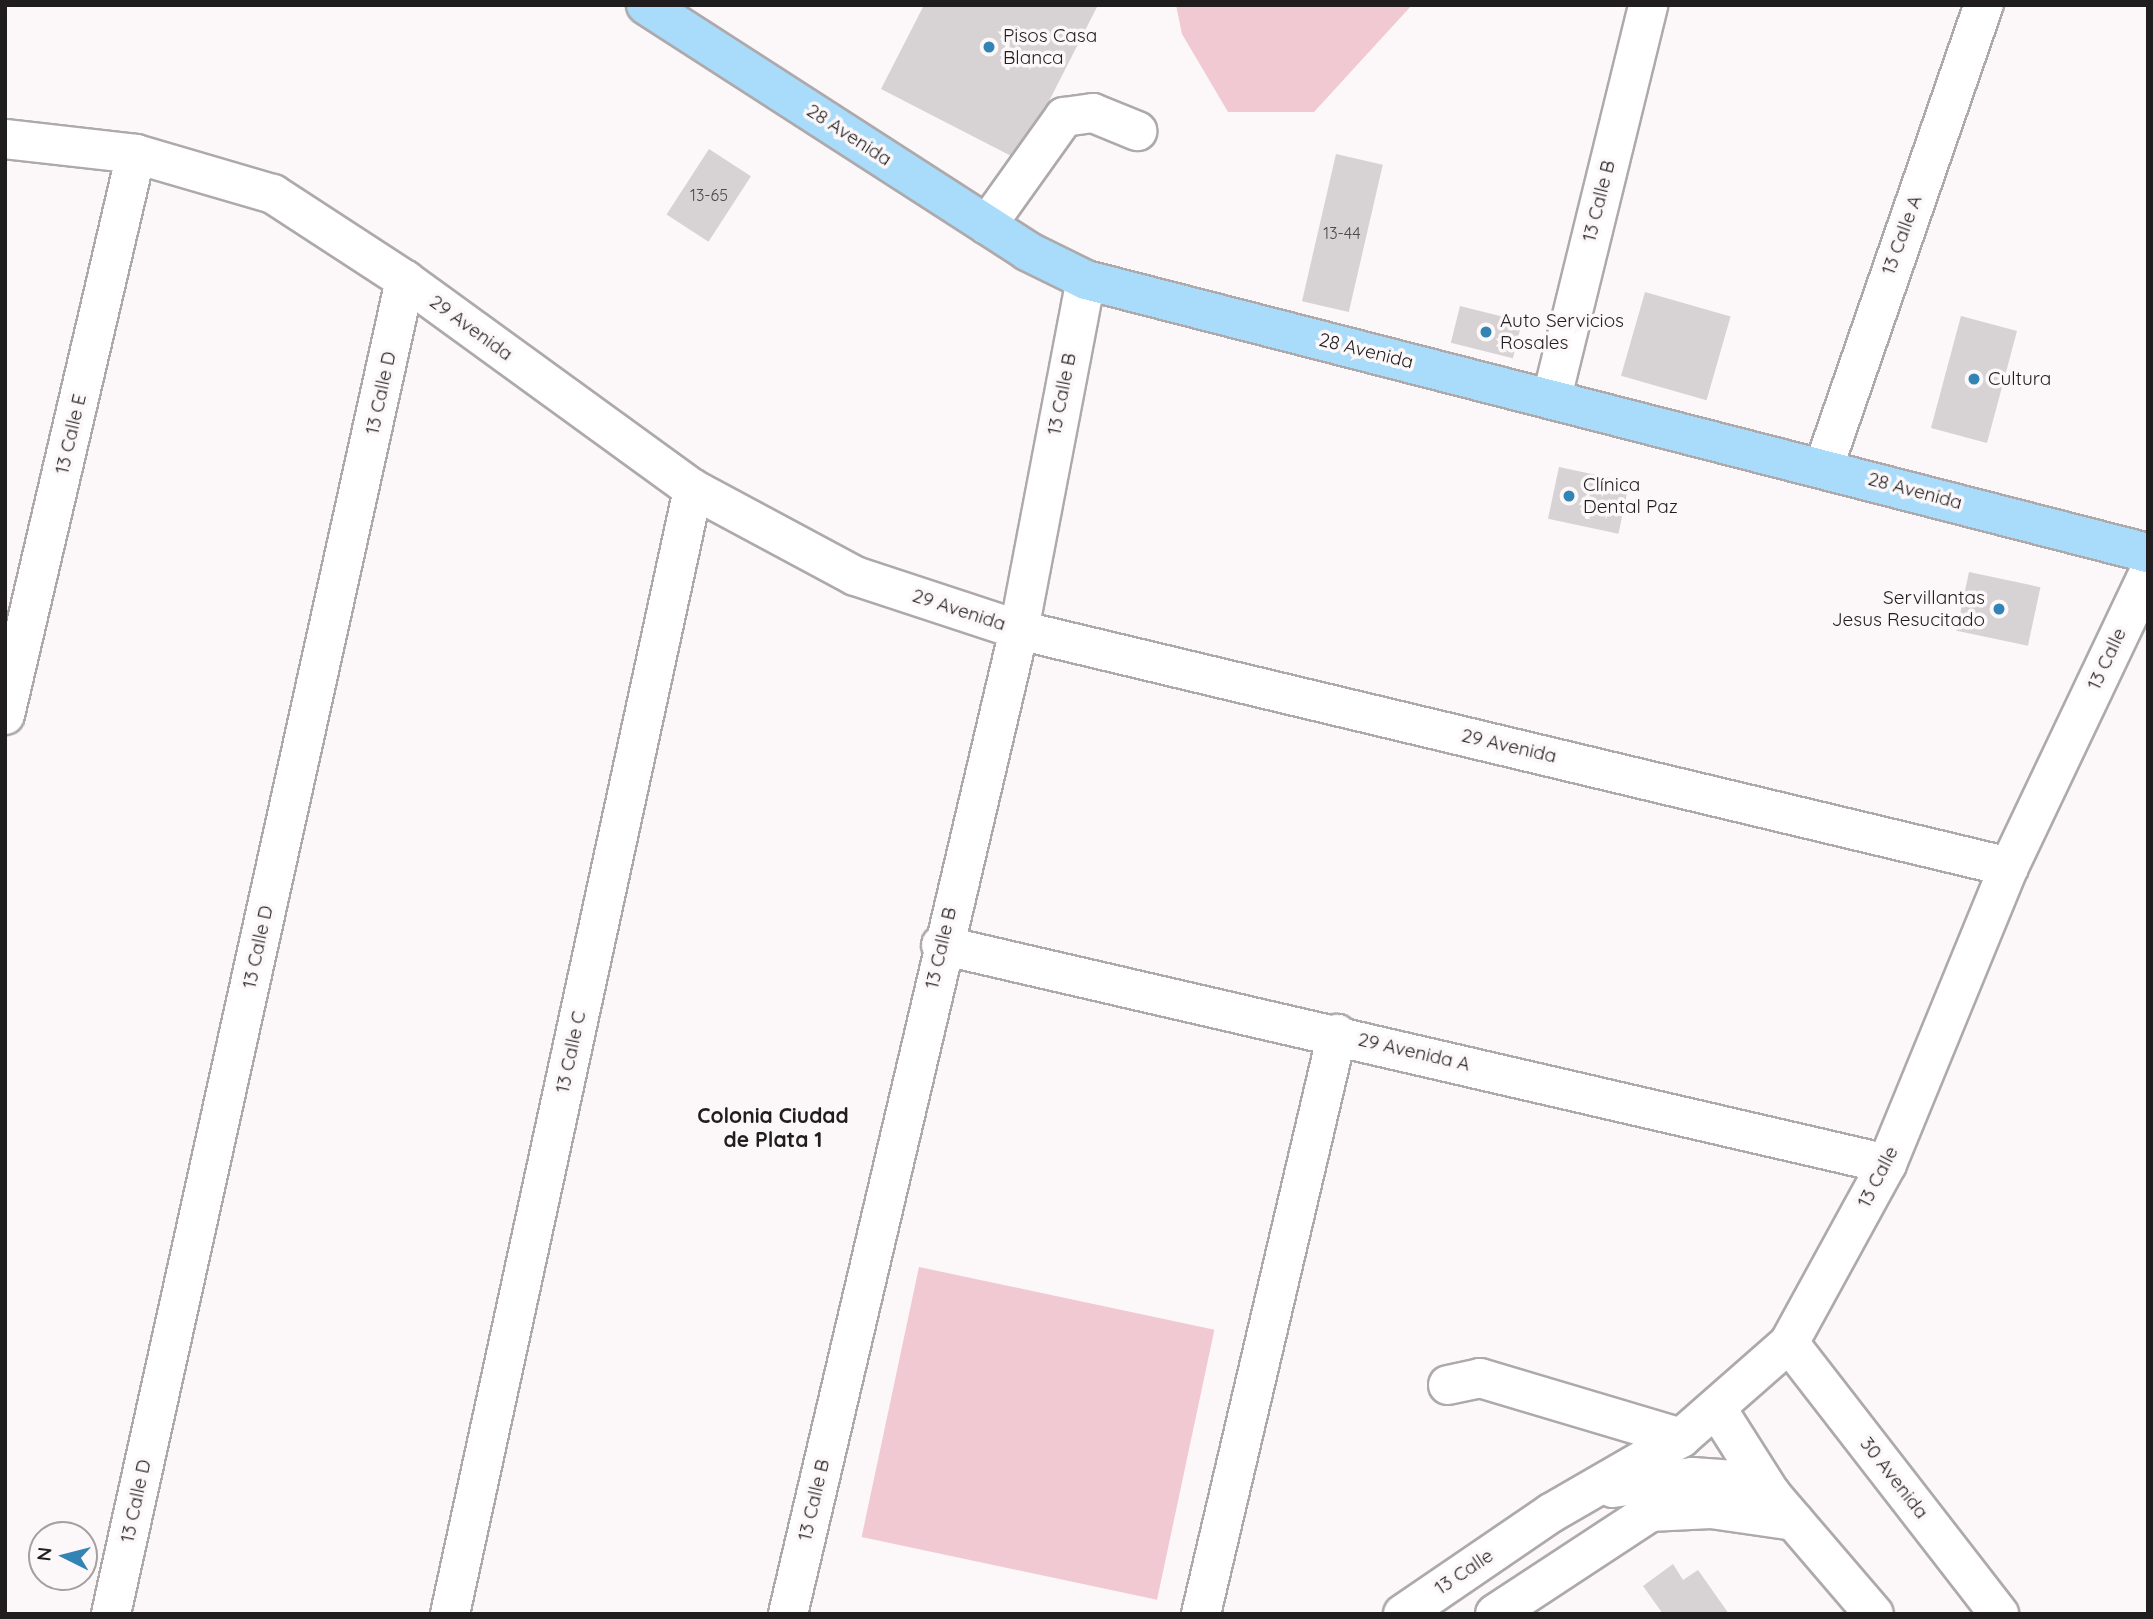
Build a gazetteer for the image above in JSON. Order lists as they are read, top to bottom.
{
  "streets": {
    "main road": ["28 Avenida"],
    "street": [
      "13 Calle B",
      "13 Calle A",
      "29 Avenida",
      "13 Calle D",
      "13 Calle E",
      "13 Calle",
      "13 Calle C",
      "29 Avenida A",
      "30 Avenida"
    ]
  },
  "crossings": [
    ["28 Avenida", "13 Calle B"],
    ["28 Avenida", "13 Calle A"],
    ["13 Calle B", "29 Avenida"],
    ["13 Calle B", "29 Avenida A"],
    ["29 Avenida", "13 Calle D"],
    ["29 Avenida", "13 Calle E"],
    ["29 Avenida", "13 Calle"],
    ["29 Avenida", "13 Calle C"],
    ["13 Calle", "29 Avenida A"],
    ["13 Calle", "30 Avenida"]
  ],
  "districts": ["Colonia Ciudad de Plata 1"],
  "places": [
    "Pisos Casa Blanca",
    "Auto Servicios Rosales",
    "Cultura",
    "Clínica Dental Paz",
    "Servillantas Jesus Resucitado"
  ],
  "house_numbers": ["13-65", "13-44"],
  "north": "left"
}
